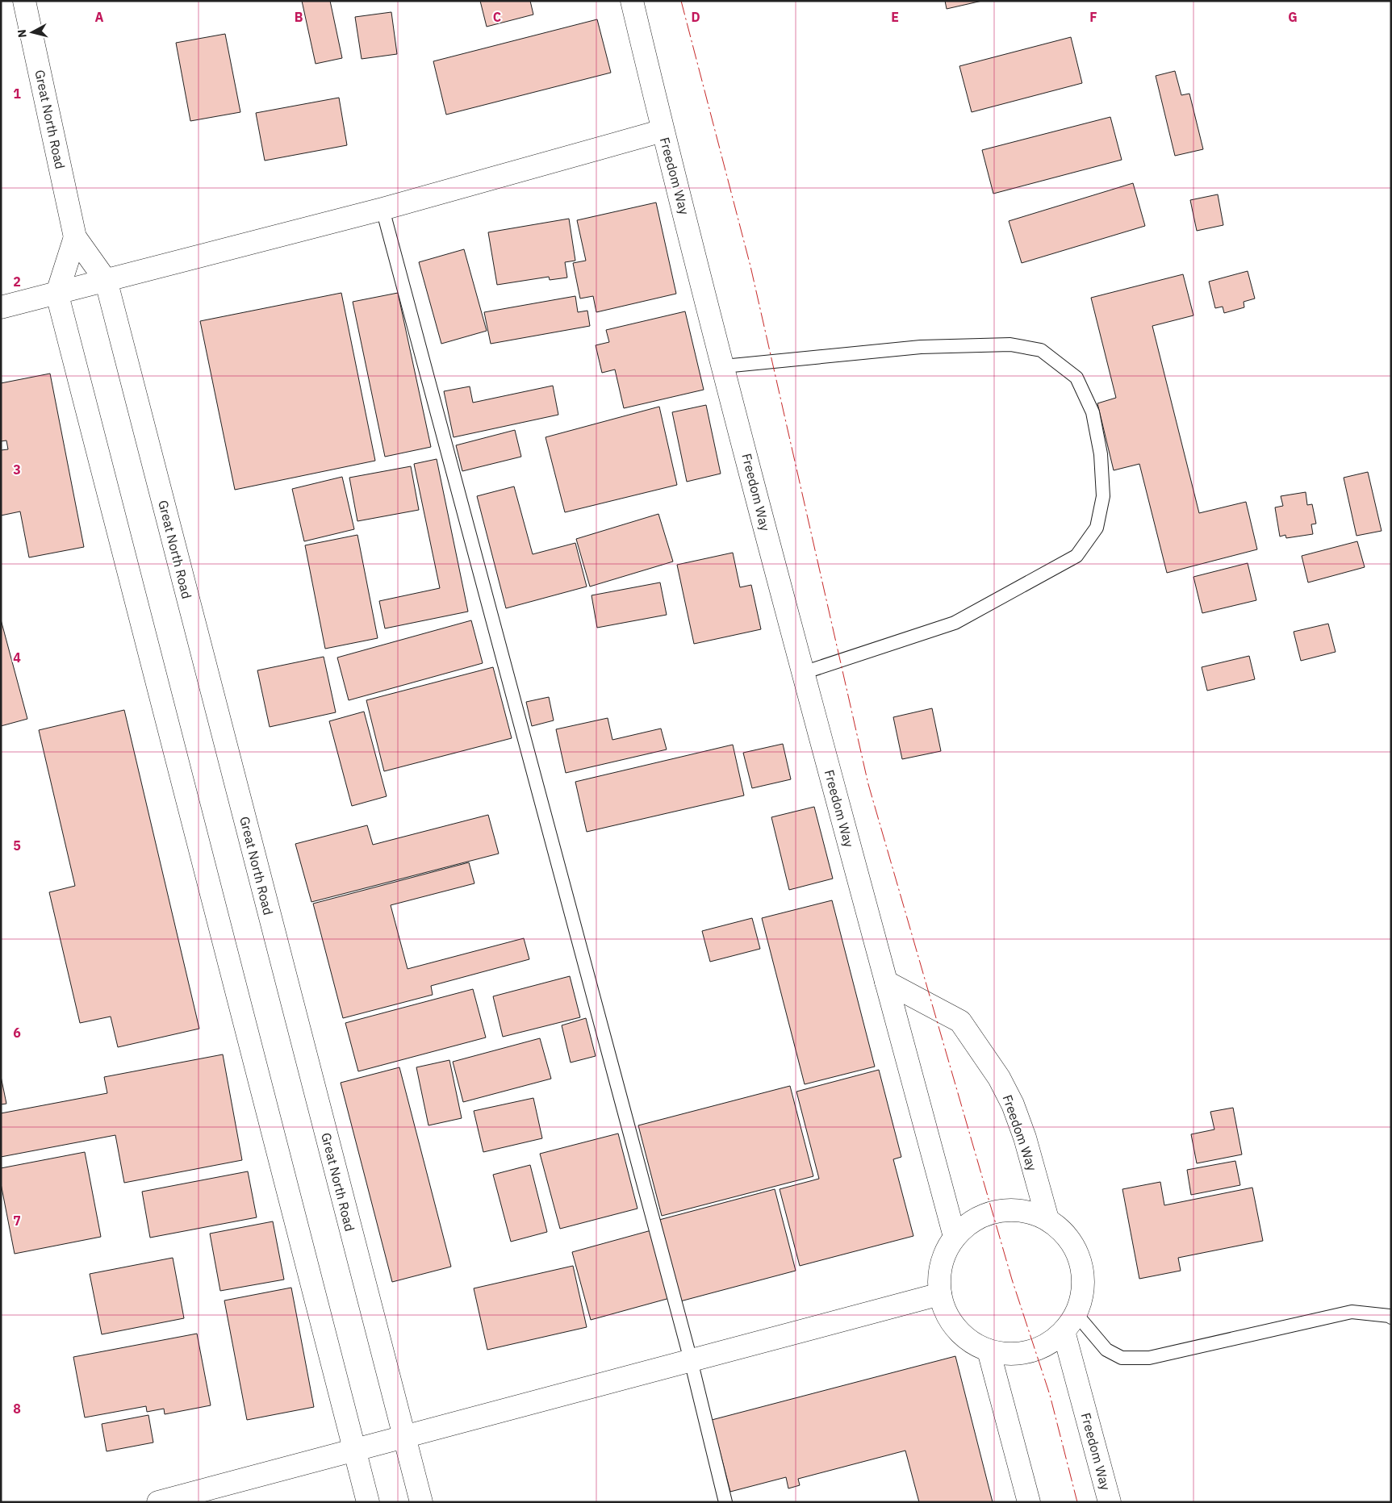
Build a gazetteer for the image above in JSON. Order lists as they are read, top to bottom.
{
  "streets": {
    "main road": ["Great North Road", "Freedom Way"]
  },
  "north": "left",
  "grid": {
    "columns": [
      "A",
      "B",
      "C",
      "D",
      "E",
      "F",
      "G"
    ],
    "rows": [
      "1",
      "2",
      "3",
      "4",
      "5",
      "6",
      "7",
      "8"
    ]
  }
}
